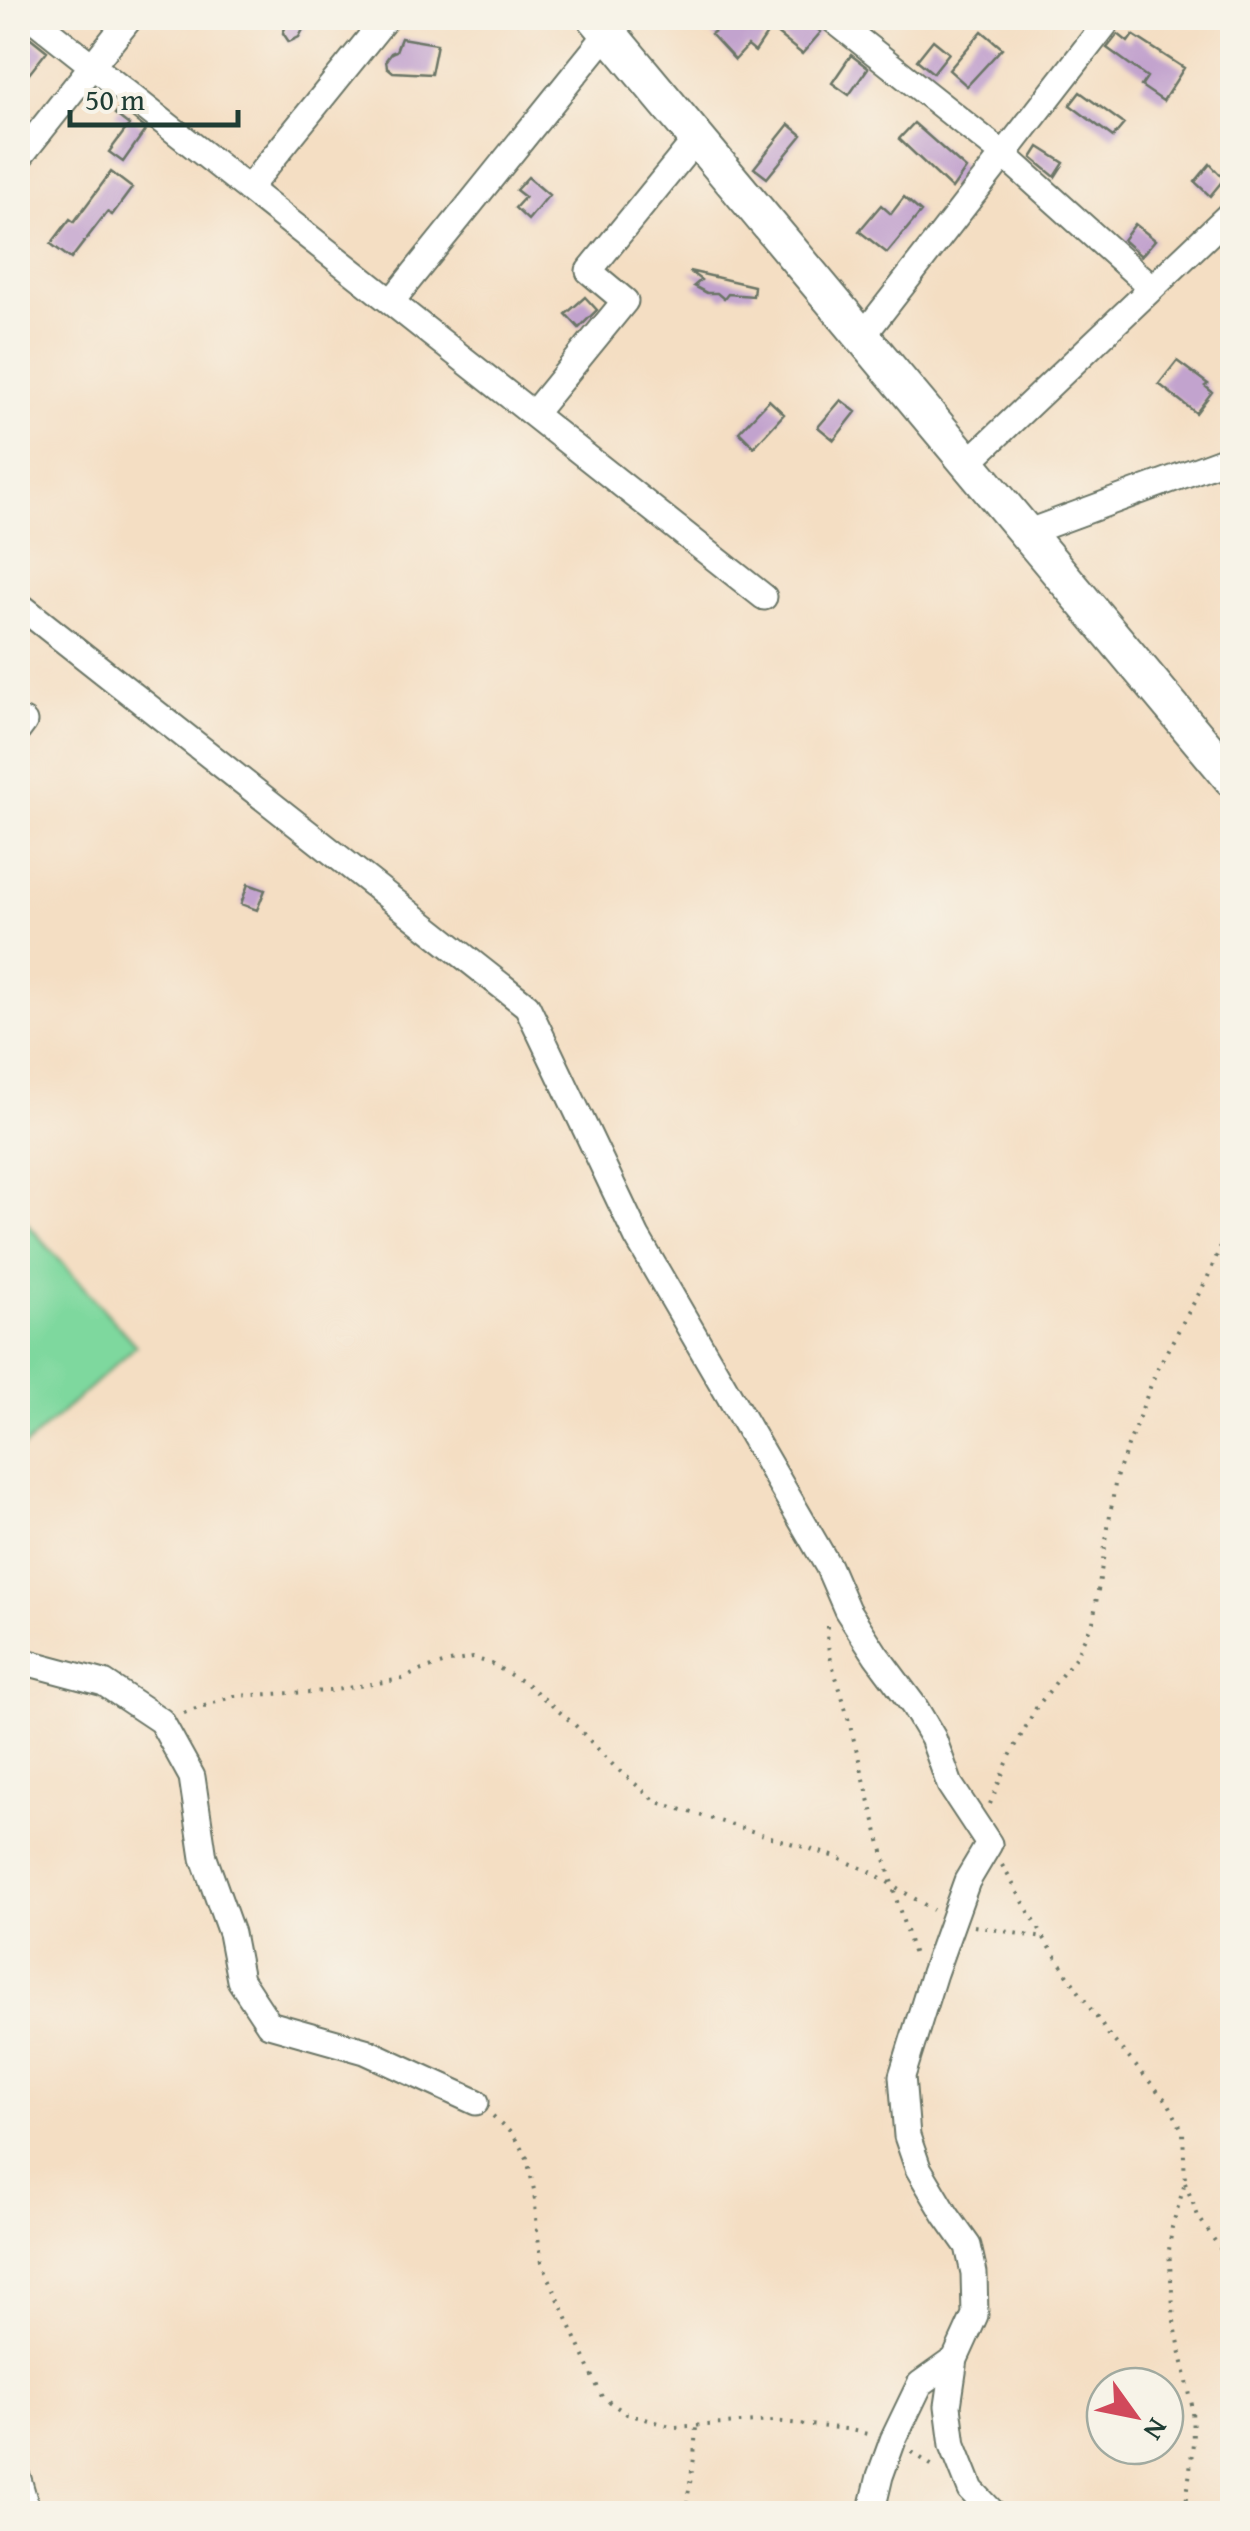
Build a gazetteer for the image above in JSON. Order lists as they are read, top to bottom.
{
  "scale_bar": "50 m",
  "north": "bottom right"
}
